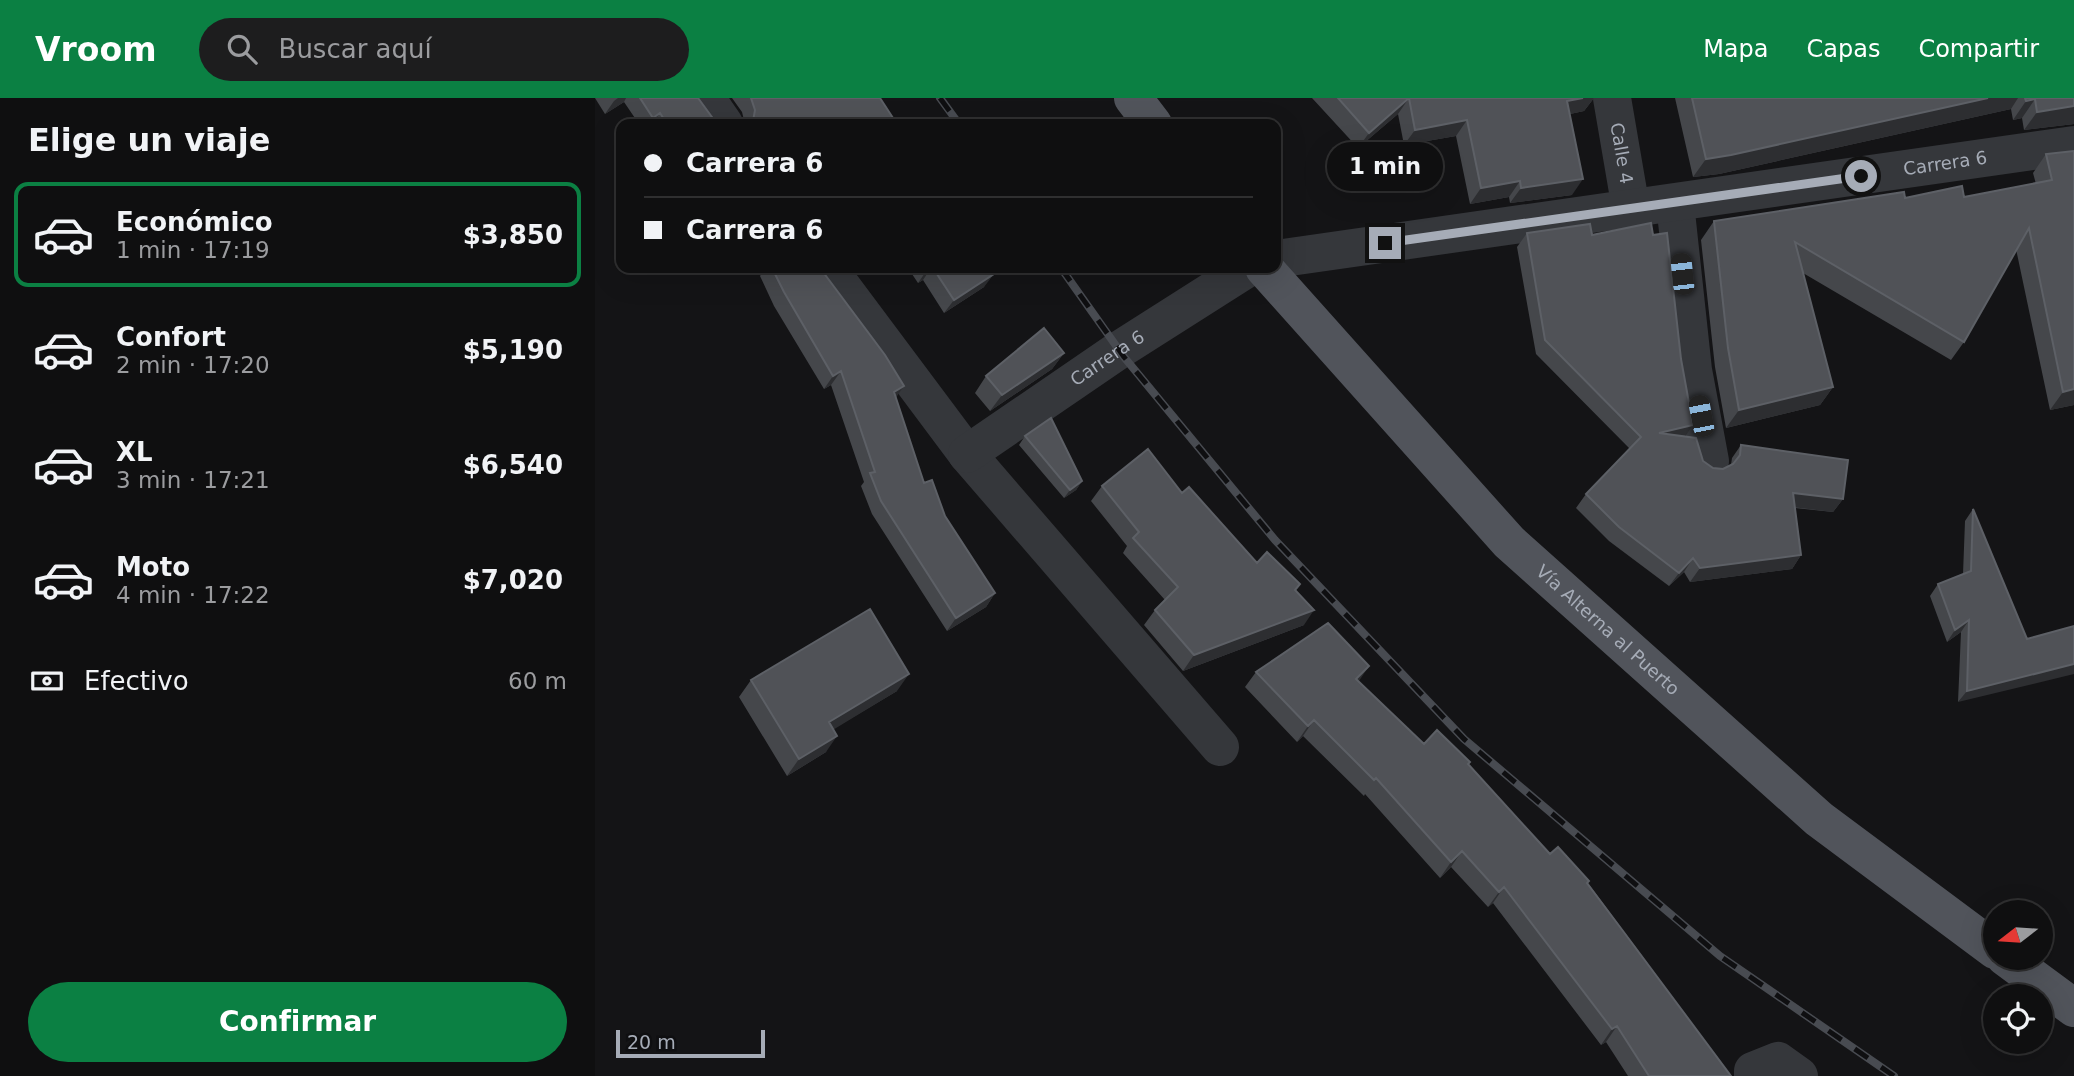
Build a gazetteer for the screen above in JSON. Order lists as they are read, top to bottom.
{
  "streets": {
    "main road": ["Vía Alterna al Puerto"],
    "street": ["Calle 4", "Carrera 6"]
  },
  "crossings": [
    ["Calle 4", "Carrera 6"]
  ],
  "scale_bar": "20 m",
  "north": "left",
  "page": {
    "header": "Vroom",
    "search": "Buscar aquí",
    "nav": ["Mapa", "Capas", "Compartir"],
    "heading": "Elige un viaje",
    "banner": ["Carrera 6", "Carrera 6"],
    "bubble": "1 min",
    "list": [
      {
        "name": "Económico",
        "note": "1 min · 17:19",
        "value": "$3,850"
      },
      {
        "name": "Confort",
        "note": "2 min · 17:20",
        "value": "$5,190"
      },
      {
        "name": "XL",
        "note": "3 min · 17:21",
        "value": "$6,540"
      },
      {
        "name": "Moto",
        "note": "4 min · 17:22",
        "value": "$7,020"
      }
    ],
    "pay": ["Efectivo", "60 m"],
    "buttons": "Confirmar",
    "scale": "20 m"
  }
}
